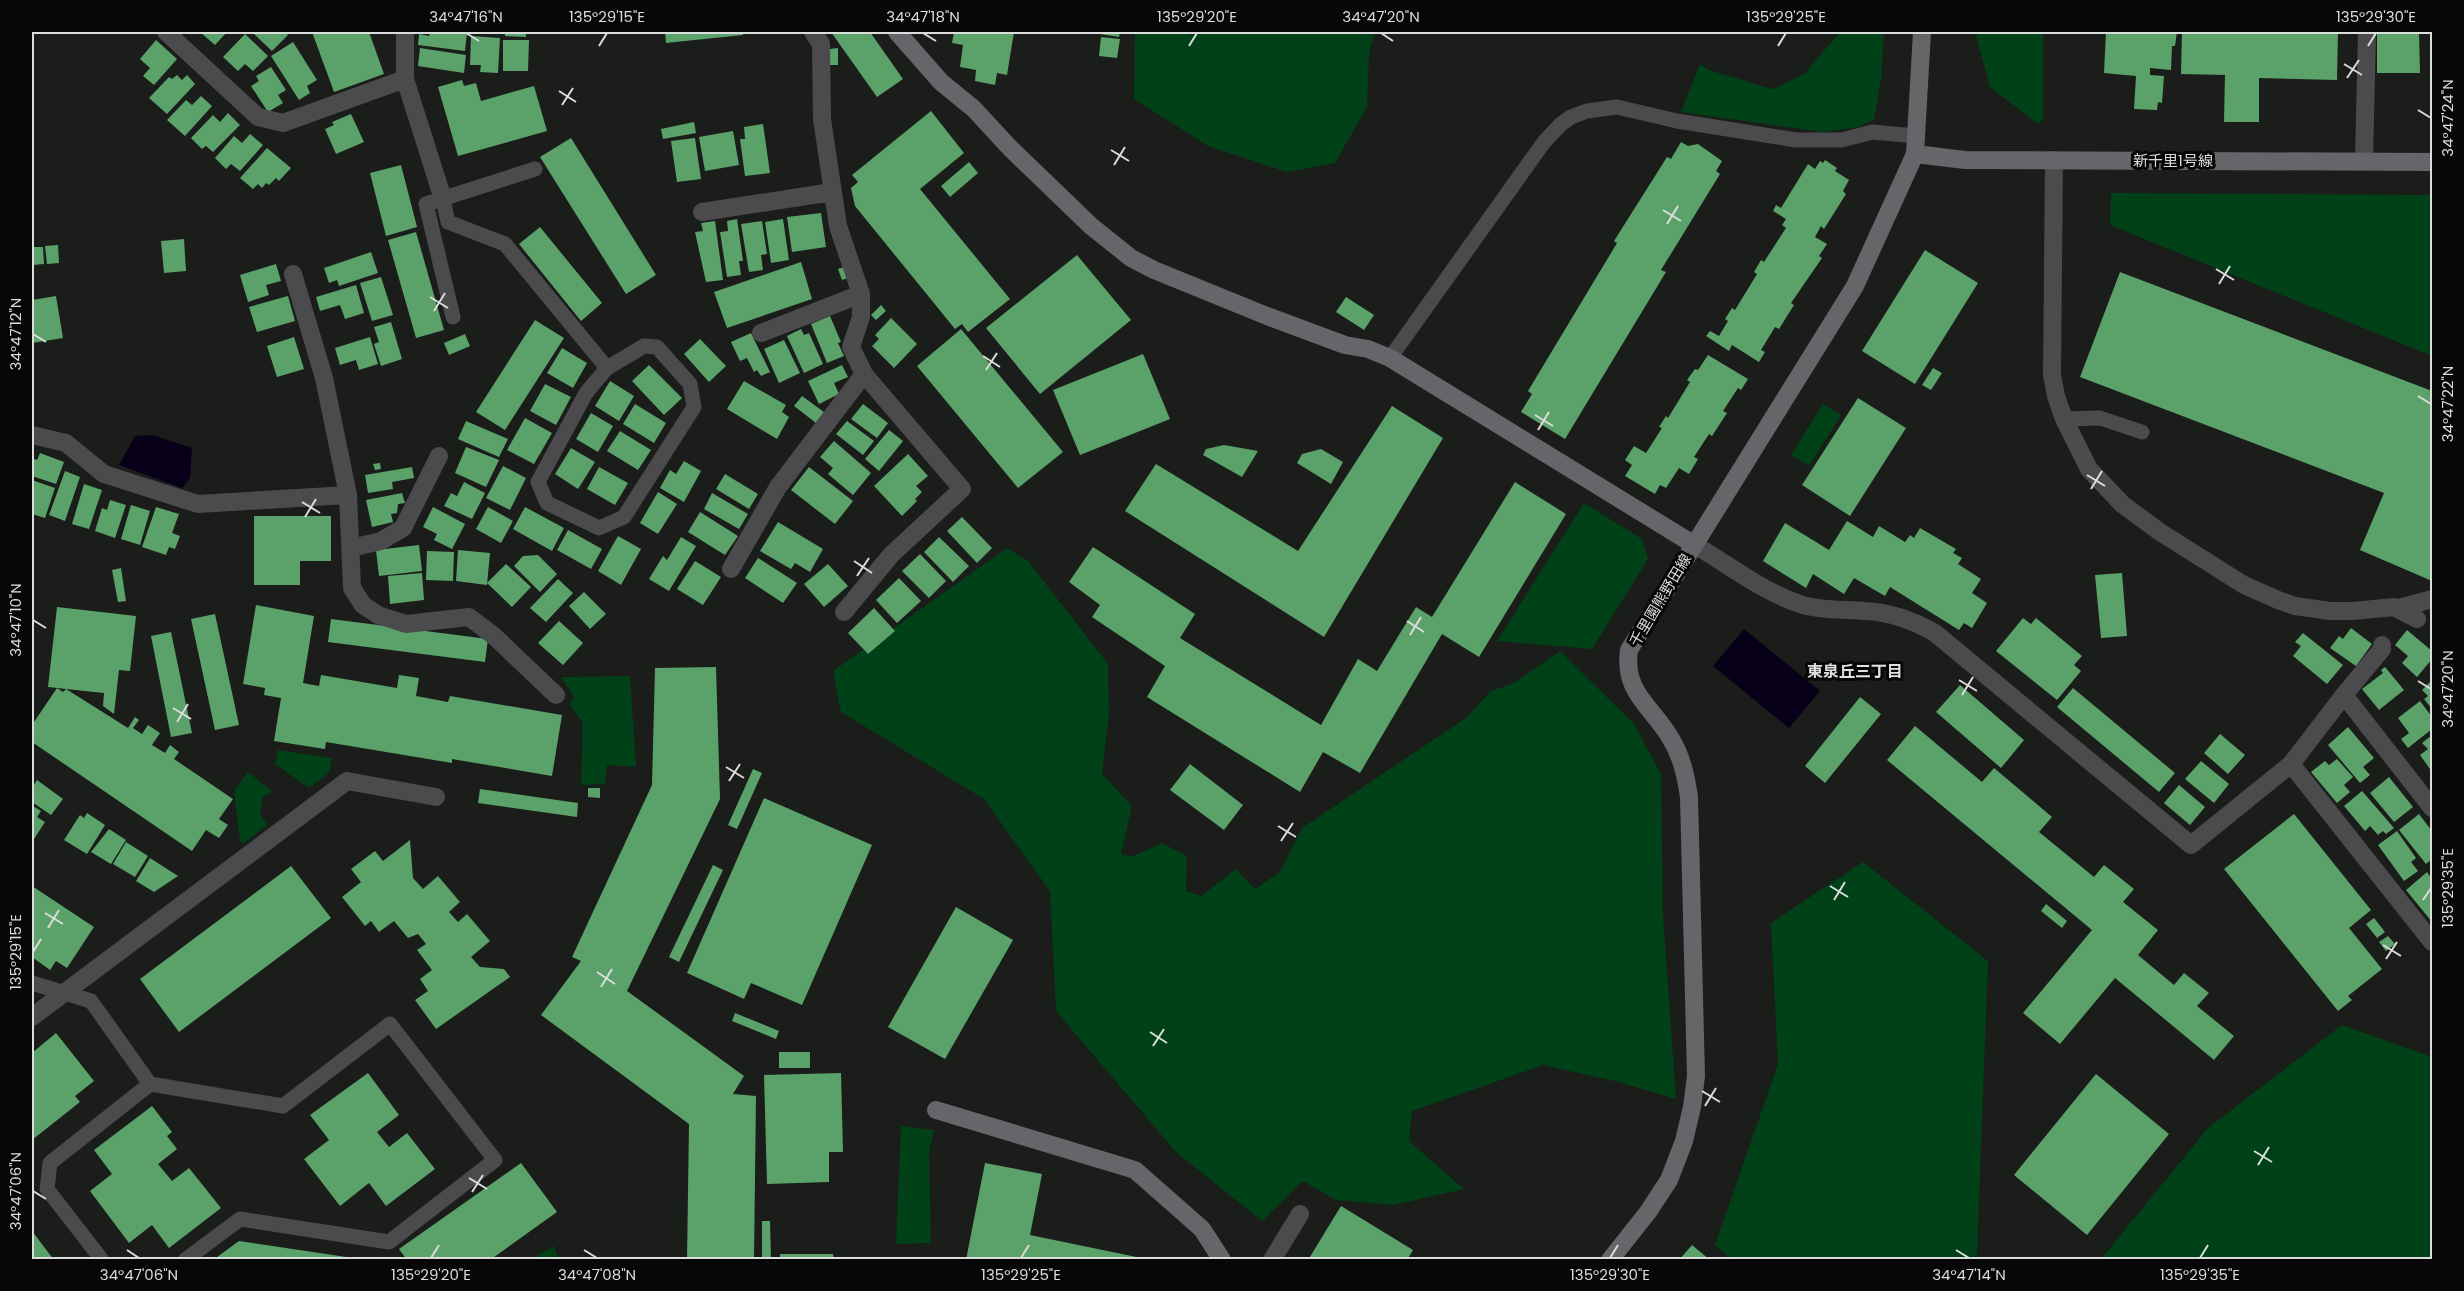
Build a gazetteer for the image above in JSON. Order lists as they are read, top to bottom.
{
  "streets": {
    "street": ["新千里1号線", "千里園熊野田線"]
  },
  "crossings": [
    ["新千里1号線", "千里園熊野田線"]
  ],
  "districts": ["東泉丘三丁目"],
  "coordinates": [
    "34°47'16\"N",
    "135°29'15\"E",
    "34°47'18\"N",
    "135°29'20\"E",
    "34°47'20\"N",
    "135°29'25\"E",
    "135°29'30\"E",
    "34°47'24\"N",
    "34°47'12\"N",
    "34°47'22\"N",
    "34°47'10\"N",
    "135°29'35\"E",
    "34°47'06\"N",
    "34°47'08\"N",
    "34°47'14\"N"
  ]
}
